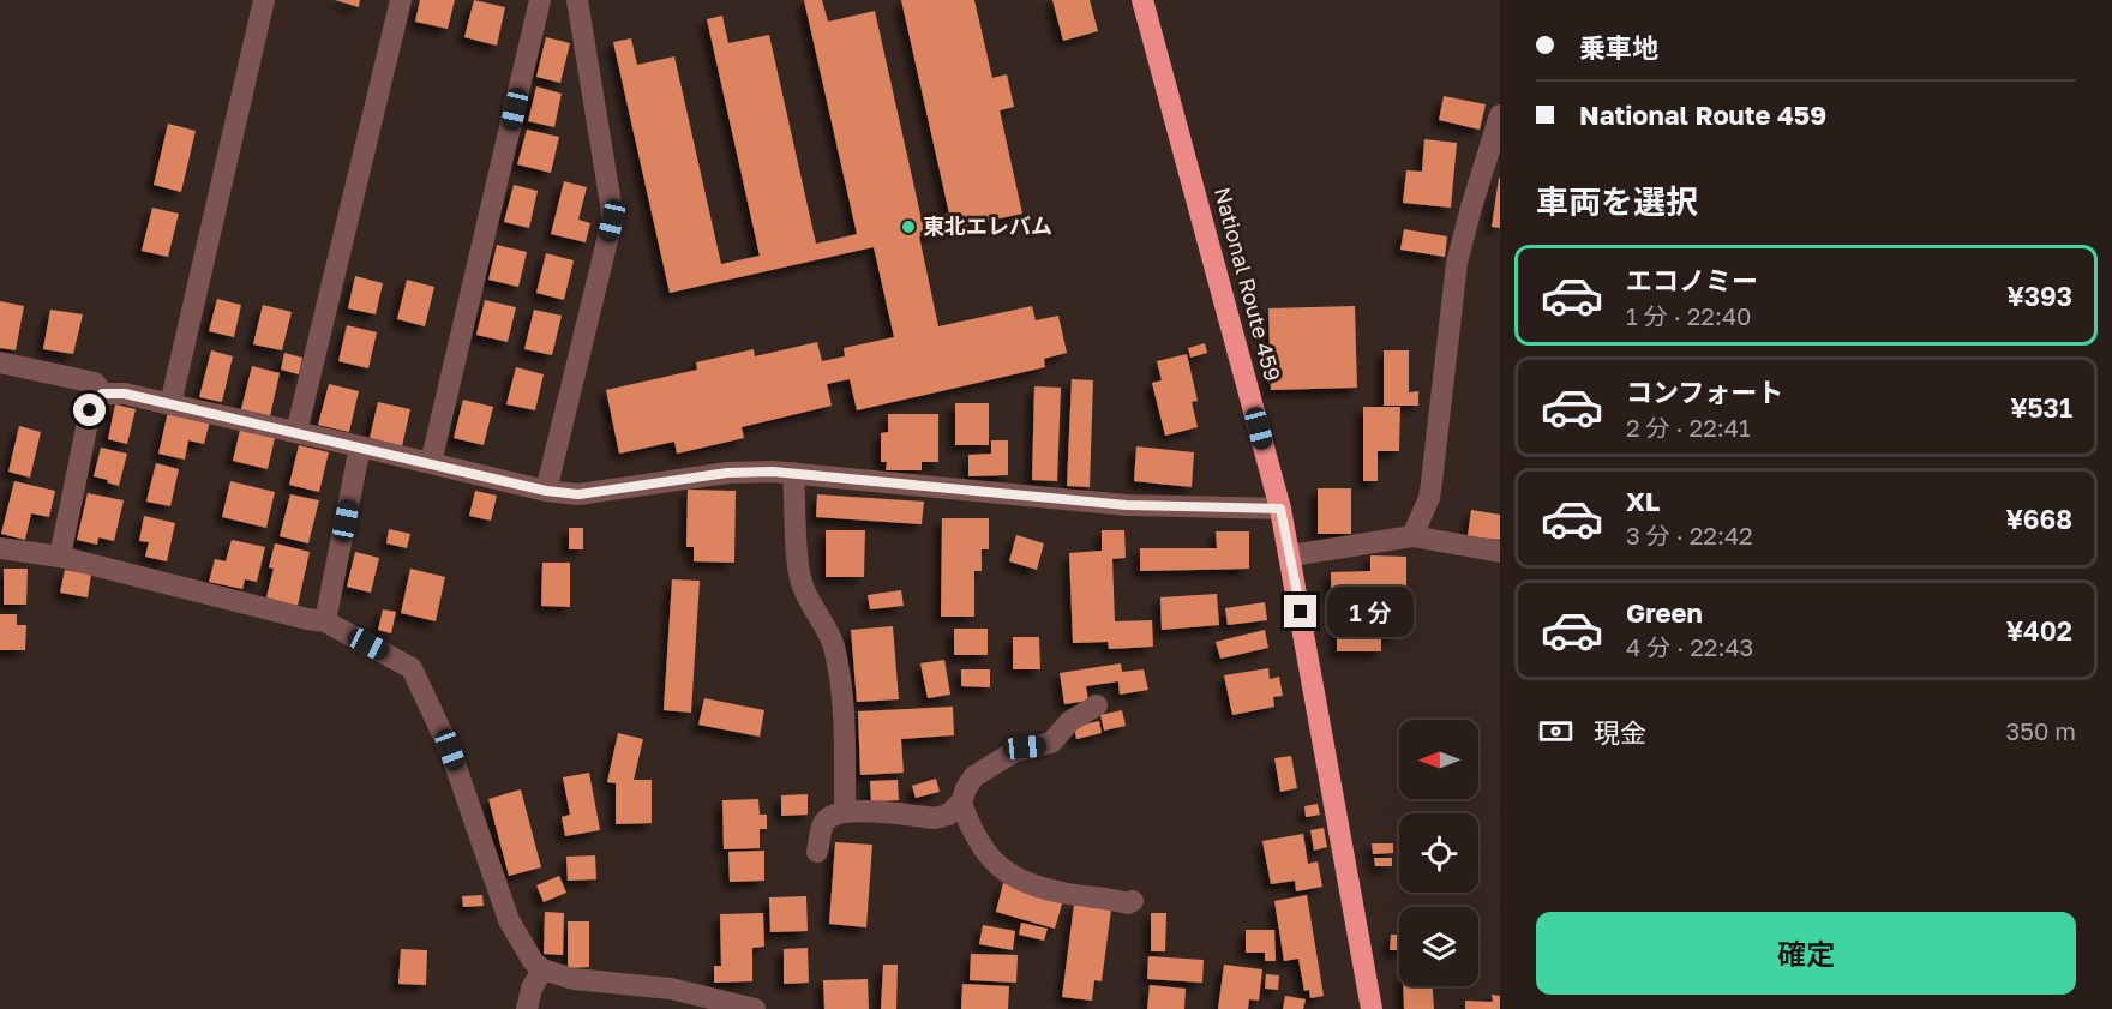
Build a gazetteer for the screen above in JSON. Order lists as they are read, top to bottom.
{
  "streets": {
    "highway": ["National Route 459"]
  },
  "places": ["東北エレバム"],
  "north": "left",
  "page": {
    "banner": ["乗車地", "National Route 459"],
    "heading": "車両を選択",
    "list": [
      {
        "name": "エコノミー",
        "note": "1 分 · 22:40",
        "value": "¥393"
      },
      {
        "name": "コンフォート",
        "note": "2 分 · 22:41",
        "value": "¥531"
      },
      {
        "name": "XL",
        "note": "3 分 · 22:42",
        "value": "¥668"
      },
      {
        "name": "Green",
        "note": "4 分 · 22:43",
        "value": "¥402"
      }
    ],
    "bubble": "1 分",
    "pay": ["現金", "350 m"],
    "buttons": "確定"
  }
}
